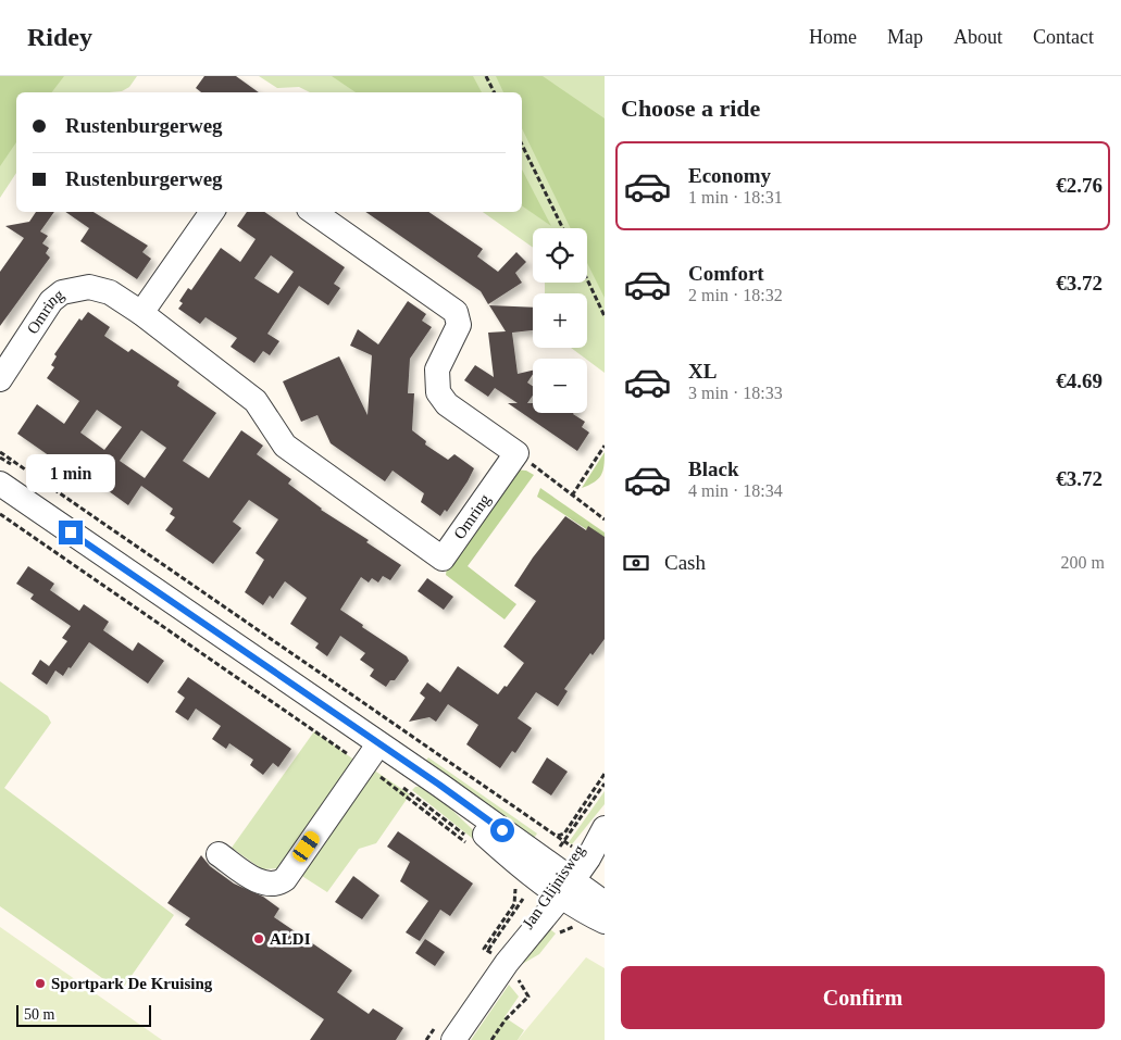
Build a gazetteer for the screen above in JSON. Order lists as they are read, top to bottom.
{
  "streets": {
    "street": ["Omring", "Jan Glijnisweg"]
  },
  "places": ["ALDI", "Sportpark De Kruising"],
  "scale_bar": "50 m",
  "page": {
    "header": "Ridey",
    "nav": [
      "Home",
      "Map",
      "About",
      "Contact"
    ],
    "heading": "Choose a ride",
    "banner": ["Rustenburgerweg", "Rustenburgerweg"],
    "list": [
      {
        "name": "Economy",
        "note": "1 min · 18:31",
        "value": "€2.76"
      },
      {
        "name": "Comfort",
        "note": "2 min · 18:32",
        "value": "€3.72"
      },
      {
        "name": "XL",
        "note": "3 min · 18:33",
        "value": "€4.69"
      },
      {
        "name": "Black",
        "note": "4 min · 18:34",
        "value": "€3.72"
      }
    ],
    "map_buttons": ["+", "−"],
    "bubble": "1 min",
    "pay": ["Cash", "200 m"],
    "buttons": "Confirm",
    "scale": "50 m"
  }
}
